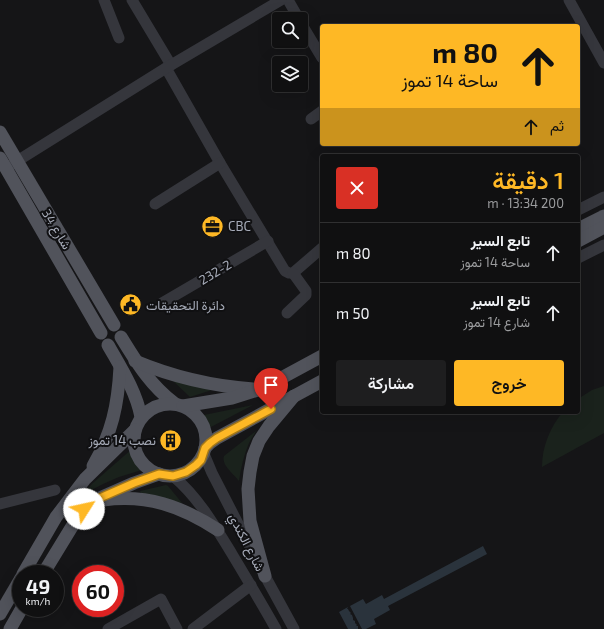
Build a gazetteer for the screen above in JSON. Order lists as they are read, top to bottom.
{
  "streets": {
    "main road": ["شارع 34"],
    "street": ["232-2", "شارع الكندي"]
  },
  "places": {
    "office": ["CBC"],
    "public building": ["دائرة التحقيقات"],
    "building": ["نصب 14 تموز"]
  },
  "page": {
    "turn": ["80 m", "ساحة 14 تموز"],
    "then": "ثم",
    "heading": ["1 دقيقة", "200 m · 13:34"],
    "list": [
      {
        "name": "تابع السير",
        "note": "ساحة 14 تموز",
        "value": "80 m"
      },
      {
        "name": "تابع السير",
        "note": "شارع 14 تموز",
        "value": "50 m"
      }
    ],
    "buttons": ["خروج", "مشاركة"],
    "speed": "49 km/h",
    "limit": "60"
  }
}
